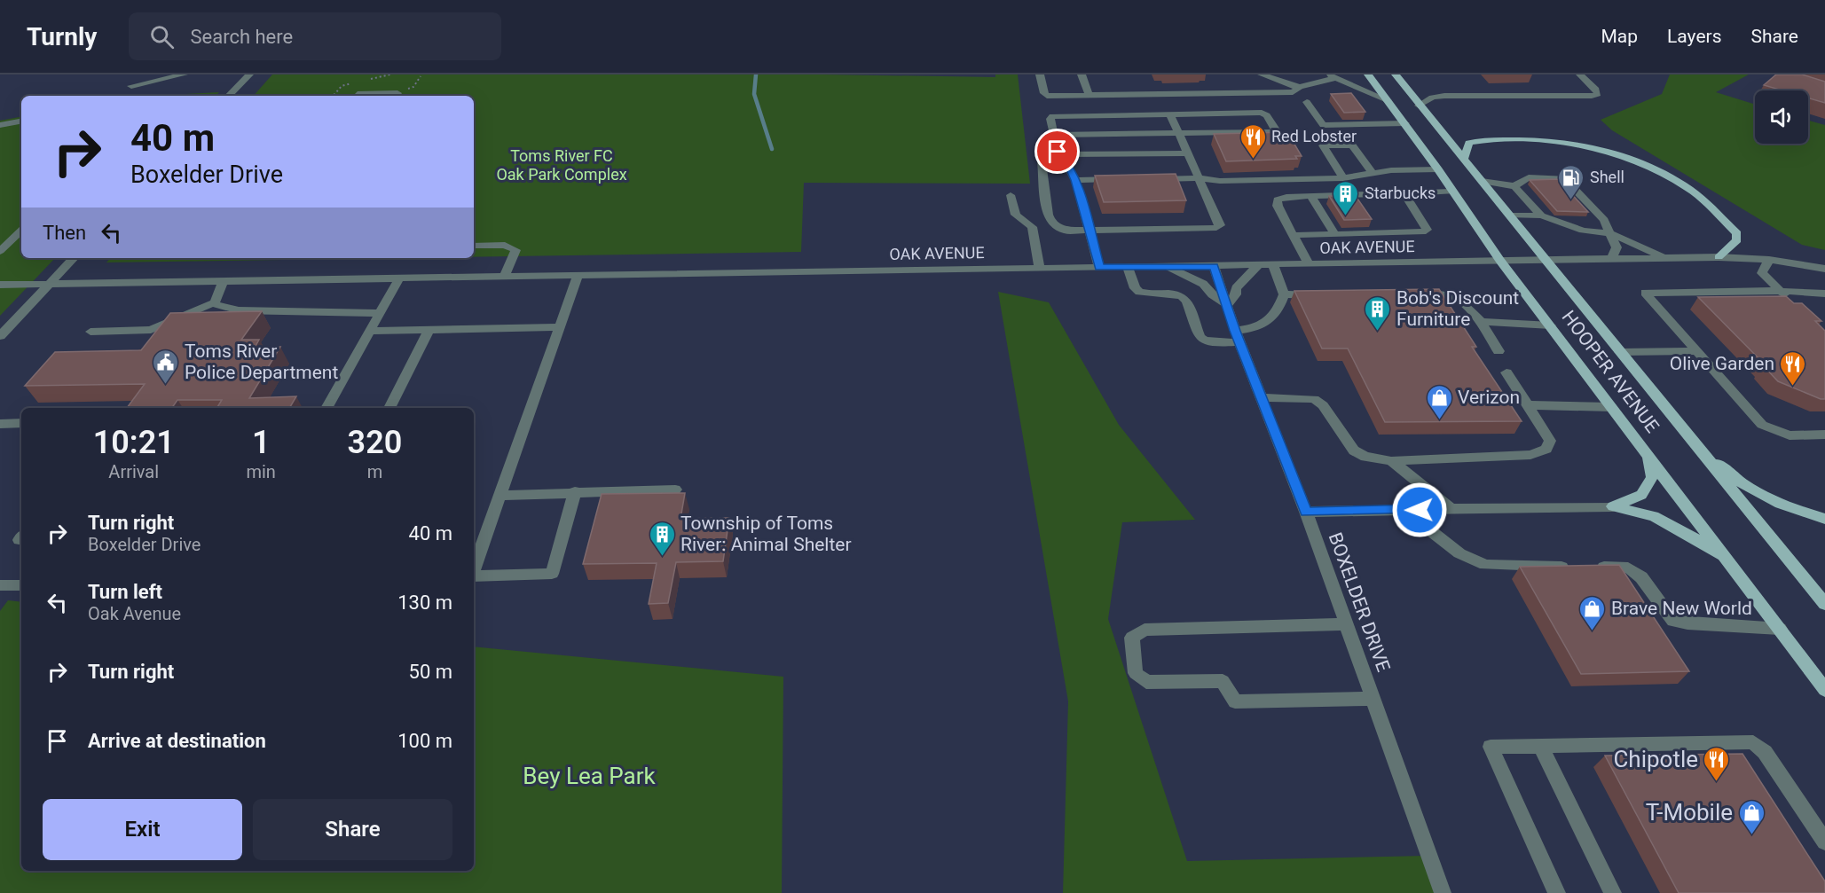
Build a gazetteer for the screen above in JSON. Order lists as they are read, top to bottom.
{
  "streets": {
    "main road": ["HOOPER AVENUE"],
    "street": ["OAK AVENUE", "BOXELDER DRIVE"]
  },
  "crossings": [
    ["OAK AVENUE", "HOOPER AVENUE"],
    ["OAK AVENUE", "BOXELDER DRIVE"]
  ],
  "parks": ["Toms River FC Oak Park Complex", "Bey Lea Park"],
  "places": {
    "restaurant": ["Red Lobster", "Olive Garden", "Chipotle"],
    "fuel station": ["Shell"],
    "building": ["Starbucks", "Bob's Discount Furniture", "Township of Toms River: Animal Shelter"],
    "public building": ["Toms River Police Department"],
    "shop": ["Verizon", "Brave New World", "T-Mobile"]
  },
  "page": {
    "header": "Turnly",
    "search": "Search here",
    "nav": ["Map", "Layers", "Share"],
    "turn": ["40 m", "Boxelder Drive"],
    "then": "Then",
    "eta": [
      "10:21",
      "Arrival",
      "1",
      "min",
      "320",
      "m"
    ],
    "list": [
      {
        "name": "Turn right",
        "note": "Boxelder Drive",
        "value": "40 m"
      },
      {
        "name": "Turn left",
        "note": "Oak Avenue",
        "value": "130 m"
      },
      {
        "name": "Turn right",
        "value": "50 m"
      },
      {
        "name": "Arrive at destination",
        "value": "100 m"
      }
    ],
    "buttons": ["Exit", "Share"]
  }
}
